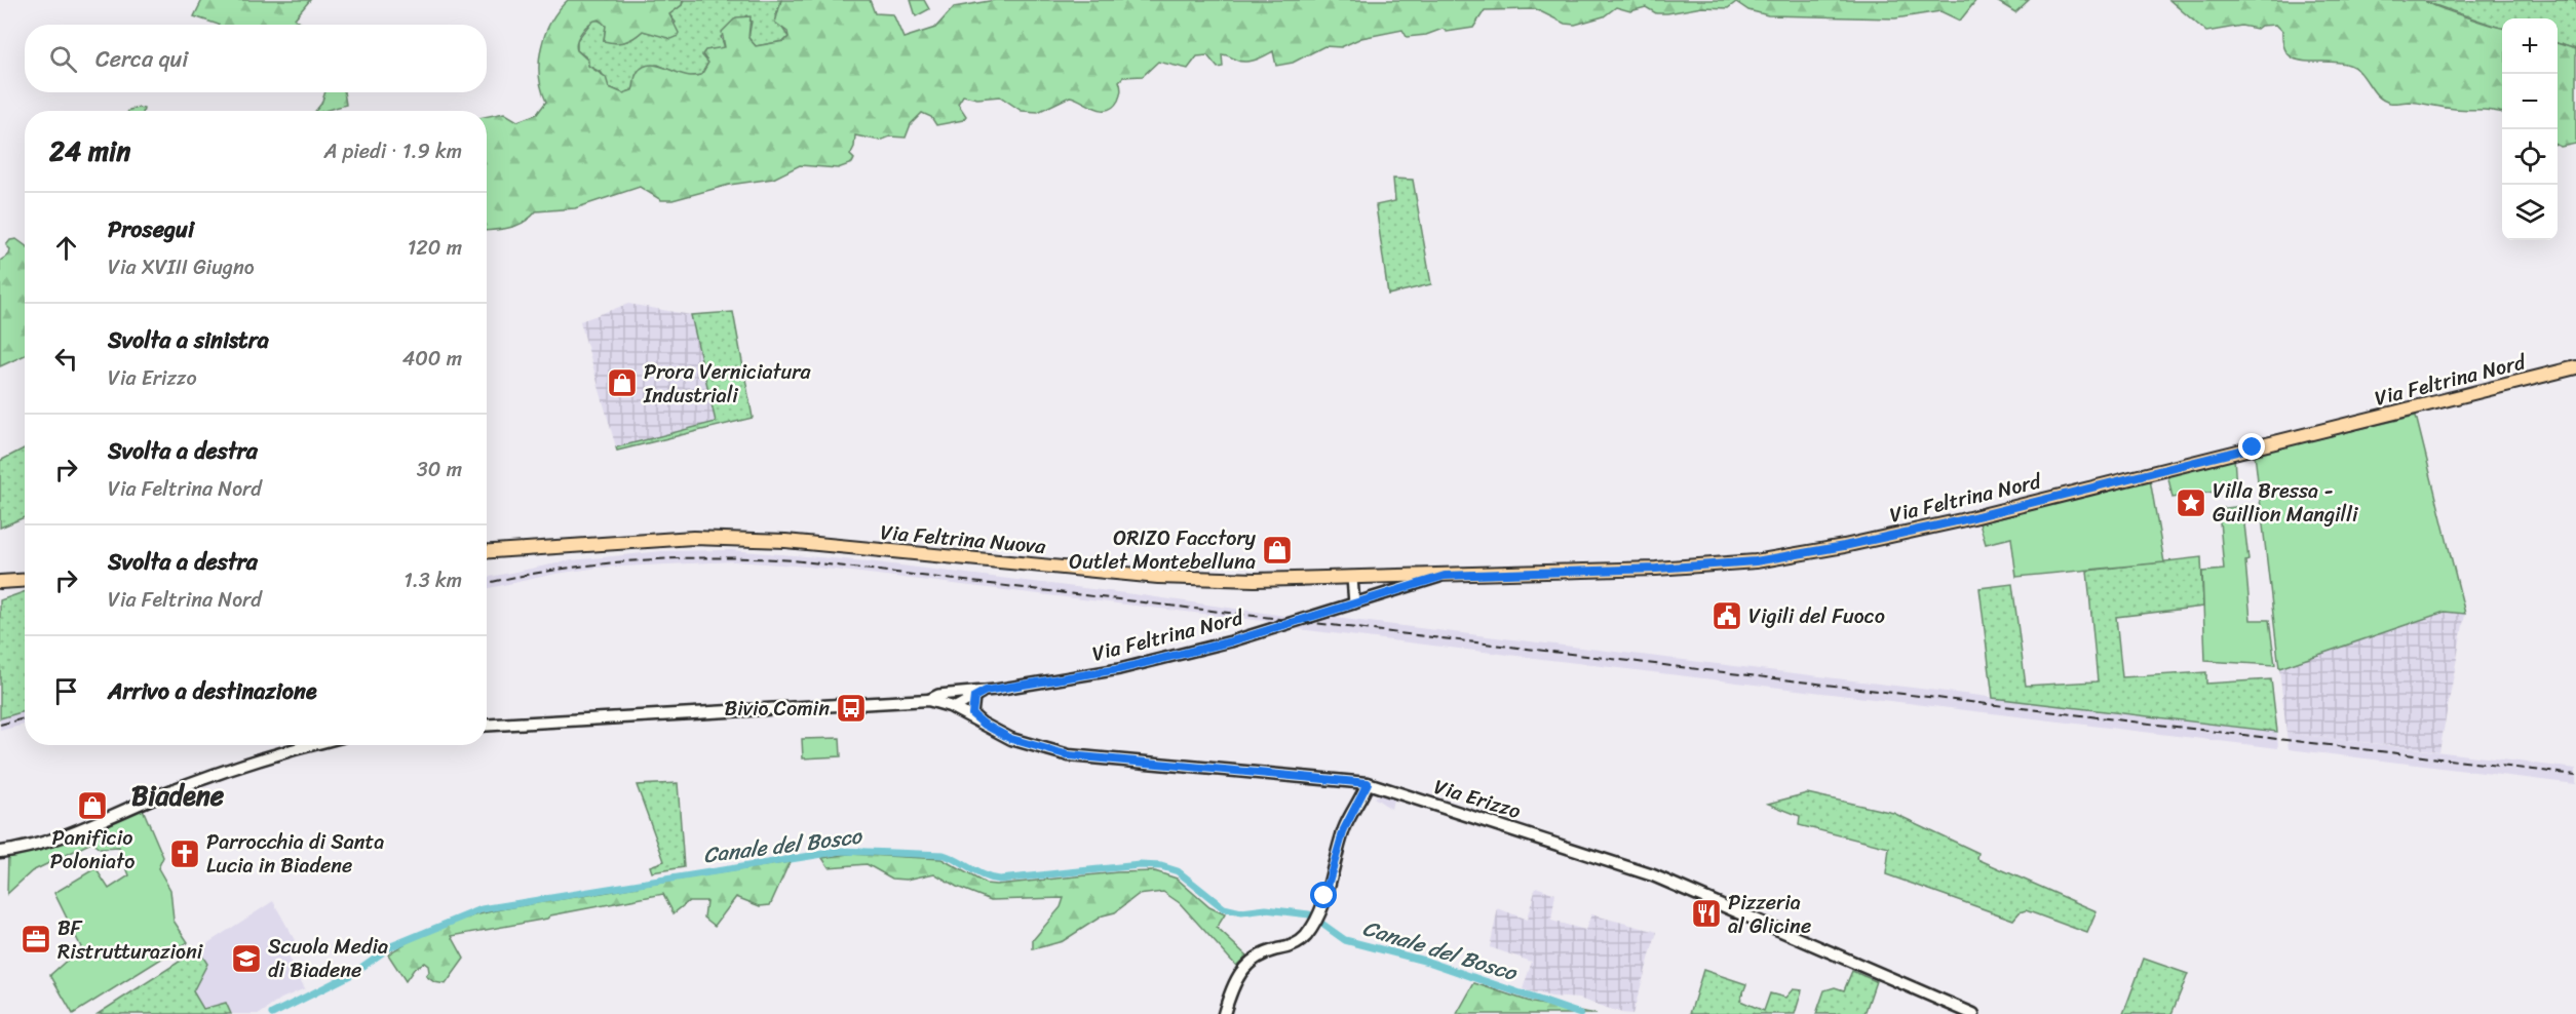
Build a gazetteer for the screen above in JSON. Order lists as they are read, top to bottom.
{
  "streets": {
    "main road": ["Via Feltrina Nord", "Via Feltrina Nuova", "Via Erizzo"]
  },
  "crossings": [
    ["Via Feltrina Nord", "Via Feltrina Nuova"],
    ["Via Feltrina Nord", "Via Erizzo"]
  ],
  "districts": ["Biadene"],
  "water": ["Canale del Bosco"],
  "places": {
    "shop": ["Prora Verniciatura Industriali", "ORIZO Facctory Outlet Montebelluna", "Panificio Poloniato"],
    "place": ["Villa Bressa - Guillion Mangilli"],
    "public building": ["Vigili del Fuoco"],
    "bus stop": ["Bivio Comin"],
    "church": ["Parrocchia di Santa Lucia in Biadene"],
    "restaurant": ["Pizzeria al Glicine"],
    "office": ["BF Ristrutturazioni"],
    "school or university": ["Scuola Media di Biadene"]
  },
  "page": {
    "map_buttons": ["+", "−"],
    "search": "Cerca qui",
    "heading": ["24 min", "A piedi · 1.9 km"],
    "list": [
      ["Prosegui", "Via XVIII Giugno", "120 m"],
      ["Svolta a sinistra", "Via Erizzo", "400 m"],
      ["Svolta a destra", "Via Feltrina Nord", "30 m"],
      ["Svolta a destra", "Via Feltrina Nord", "1.3 km"],
      "Arrivo a destinazione"
    ]
  }
}
